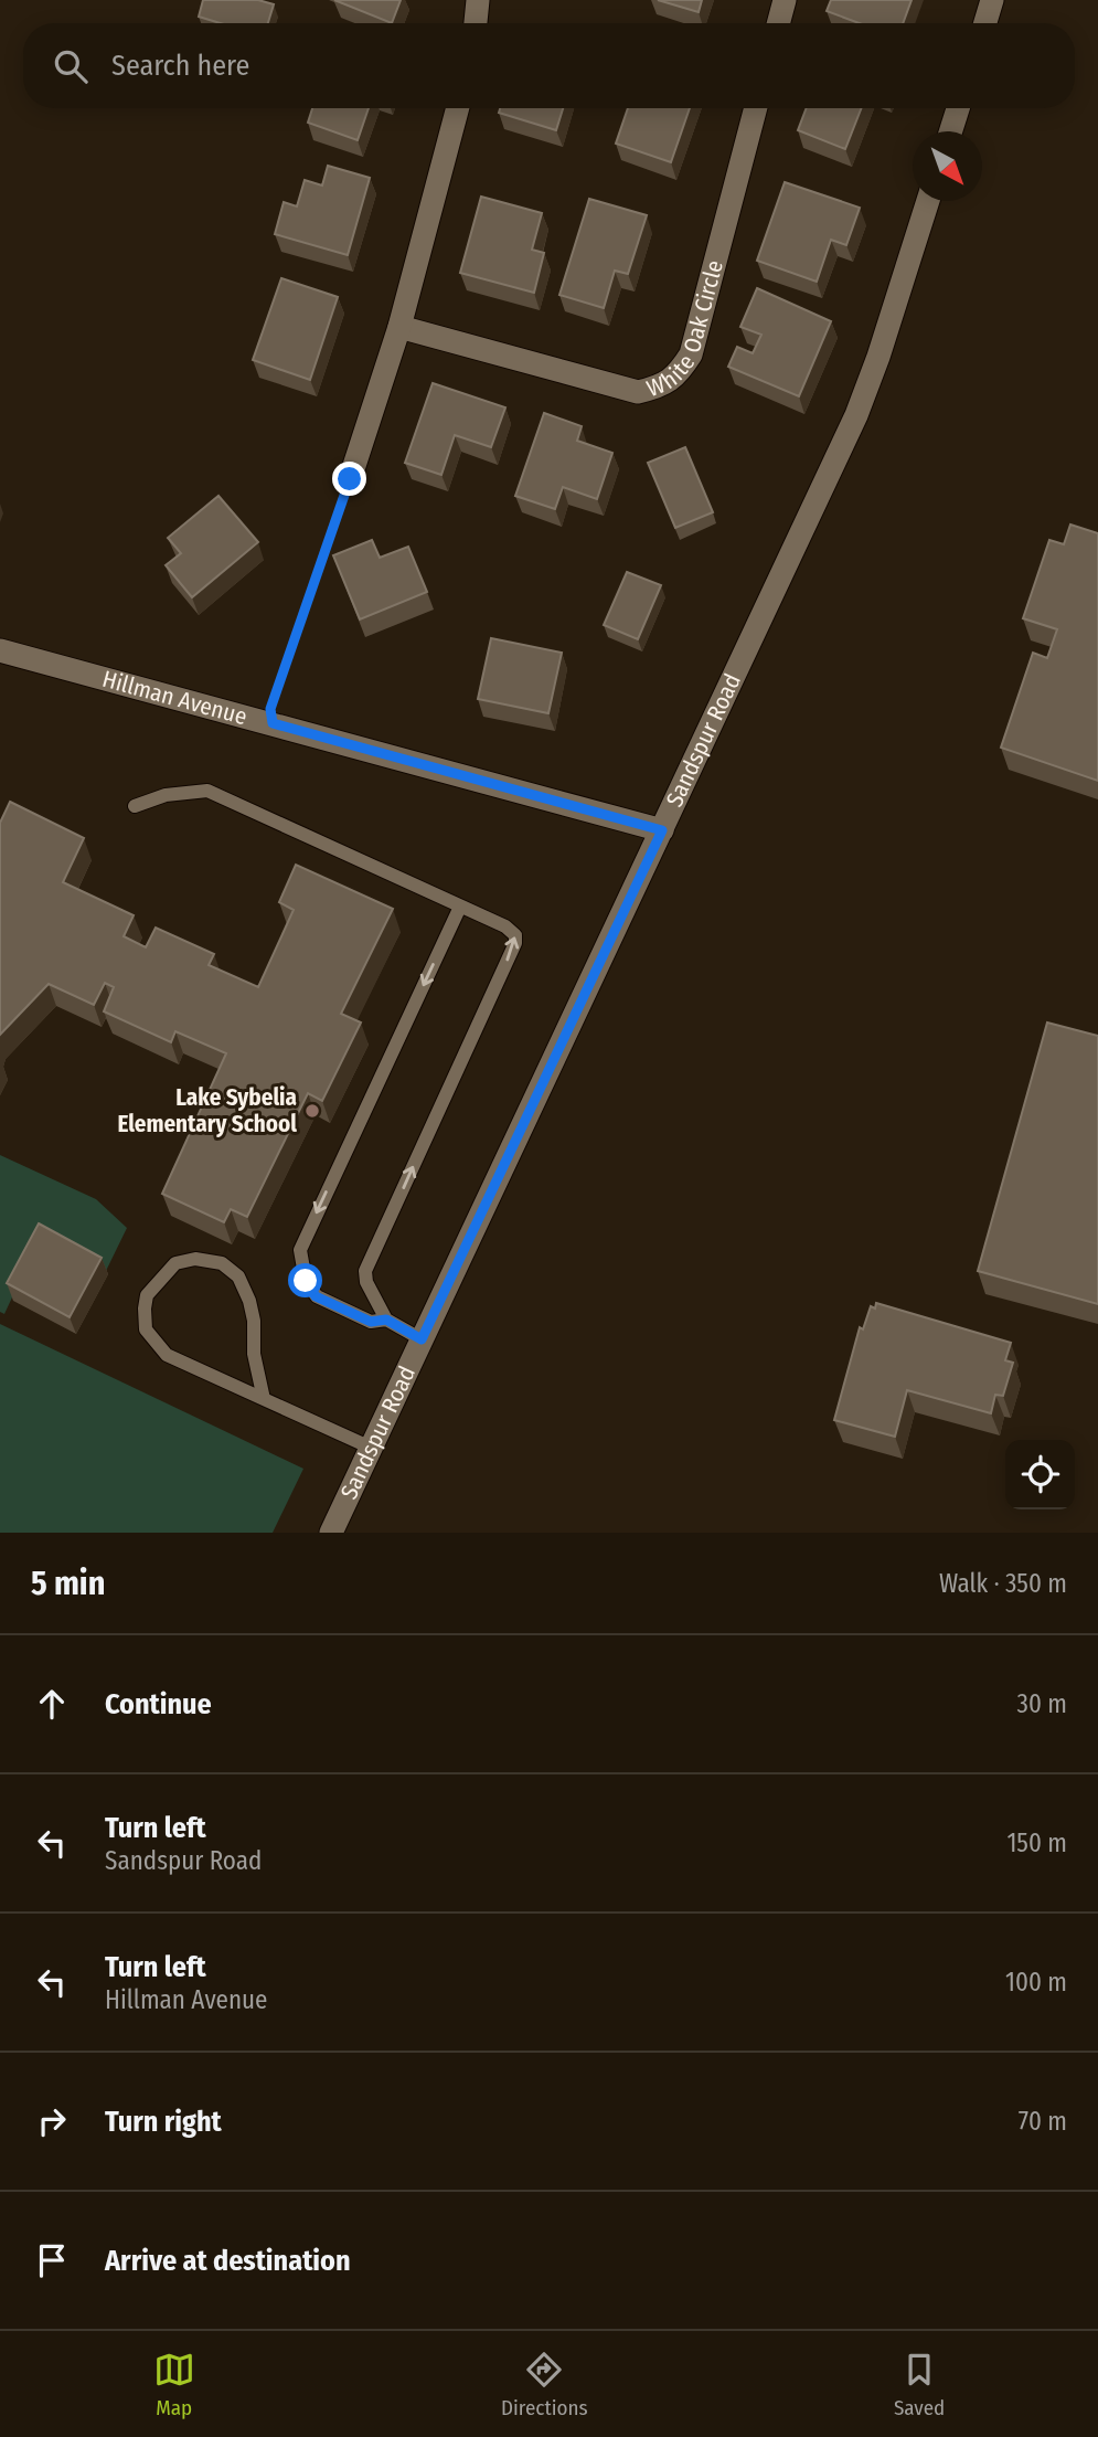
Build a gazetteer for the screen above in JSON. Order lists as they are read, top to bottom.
{
  "streets": {
    "street": ["White Oak Circle", "Hillman Avenue", "Sandspur Road"]
  },
  "crossings": [
    ["Hillman Avenue", "Sandspur Road"]
  ],
  "places": ["Lake Sybelia Elementary School"],
  "north": "bottom right",
  "page": {
    "search": "Search here",
    "heading": ["5 min", "Walk · 350 m"],
    "list": [
      ["Continue", "30 m"],
      ["Turn left", "Sandspur Road", "150 m"],
      ["Turn left", "Hillman Avenue", "100 m"],
      ["Turn right", "70 m"],
      "Arrive at destination"
    ],
    "nav": ["Map", "Directions", "Saved"]
  }
}
